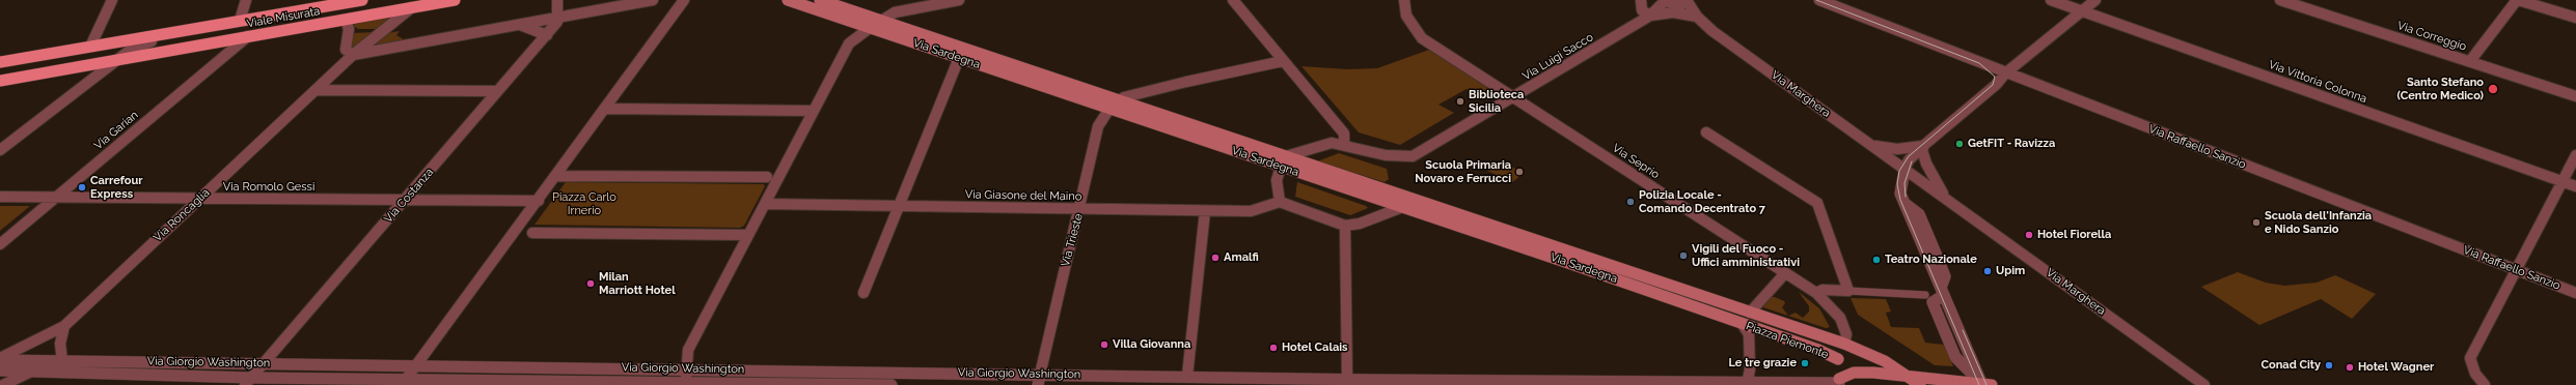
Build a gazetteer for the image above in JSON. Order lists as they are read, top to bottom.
{
  "streets": {
    "main road": ["Viale Misurata", "Via Sardegna", "Piazza Piemonte"],
    "street": [
      "Via Correggio",
      "Via Luigi Sacco",
      "Via Vittoria Colonna",
      "Via Marghera",
      "Via Garian",
      "Via Raffaello Sanzio",
      "Via Seprio",
      "Via Romolo Gessi",
      "Via Costanza",
      "Via Giasone del Maino",
      "Via Roncaglia",
      "Via Trieste",
      "Via Giorgio Washington"
    ]
  },
  "crossings": [
    ["Viale Misurata", "Via Garian"],
    ["Viale Misurata", "Via Roncaglia"],
    ["Via Sardegna", "Via Trieste"],
    ["Via Sardegna", "Piazza Piemonte"],
    ["Via Luigi Sacco", "Via Seprio"],
    ["Via Marghera", "Piazza Piemonte"],
    ["Via Garian", "Via Romolo Gessi"],
    ["Via Seprio", "Piazza Piemonte"],
    ["Via Romolo Gessi", "Via Costanza"],
    ["Via Romolo Gessi", "Via Roncaglia"],
    ["Via Costanza", "Via Giorgio Washington"],
    ["Via Giasone del Maino", "Via Trieste"],
    ["Via Roncaglia", "Via Giorgio Washington"],
    ["Via Trieste", "Via Giorgio Washington"],
    ["Piazza Piemonte", "Via Giorgio Washington"]
  ],
  "parks": ["Piazza Carlo Irnerio"],
  "places": [
    "Santo Stefano (Centro Medico)",
    "Biblioteca Sicilia",
    "GetFIT - Ravizza",
    "Scuola Primaria Novaro e Ferrucci",
    "Carrefour Express",
    "Polizia Locale - Comando Decentrato 7",
    "Scuola dell'Infanzia e Nido Sanzio",
    "Hotel Fiorella",
    "Vigili del Fuoco - Uffici amministrativi",
    "Amalfi",
    "Teatro Nazionale",
    "Upim",
    "Milan Marriott Hotel",
    "Villa Giovanna",
    "Hotel Calais",
    "Le tre grazie",
    "Conad City",
    "Hotel Wagner"
  ]
}
